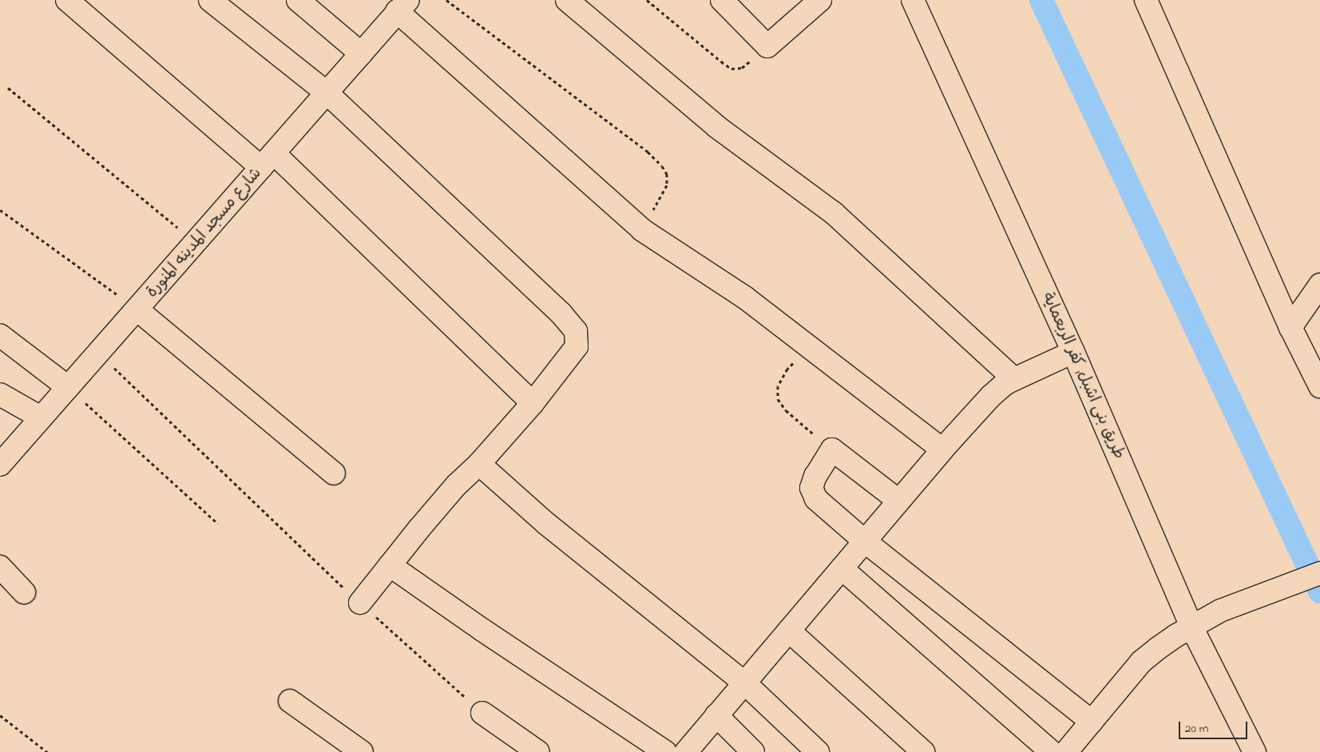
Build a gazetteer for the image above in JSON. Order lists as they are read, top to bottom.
{
  "streets": {
    "street": ["شارع مسجد المدينه المنورة", "طريق بنى اشبل, كفر الربعماية"]
  },
  "scale_bar": "20 m"
}
